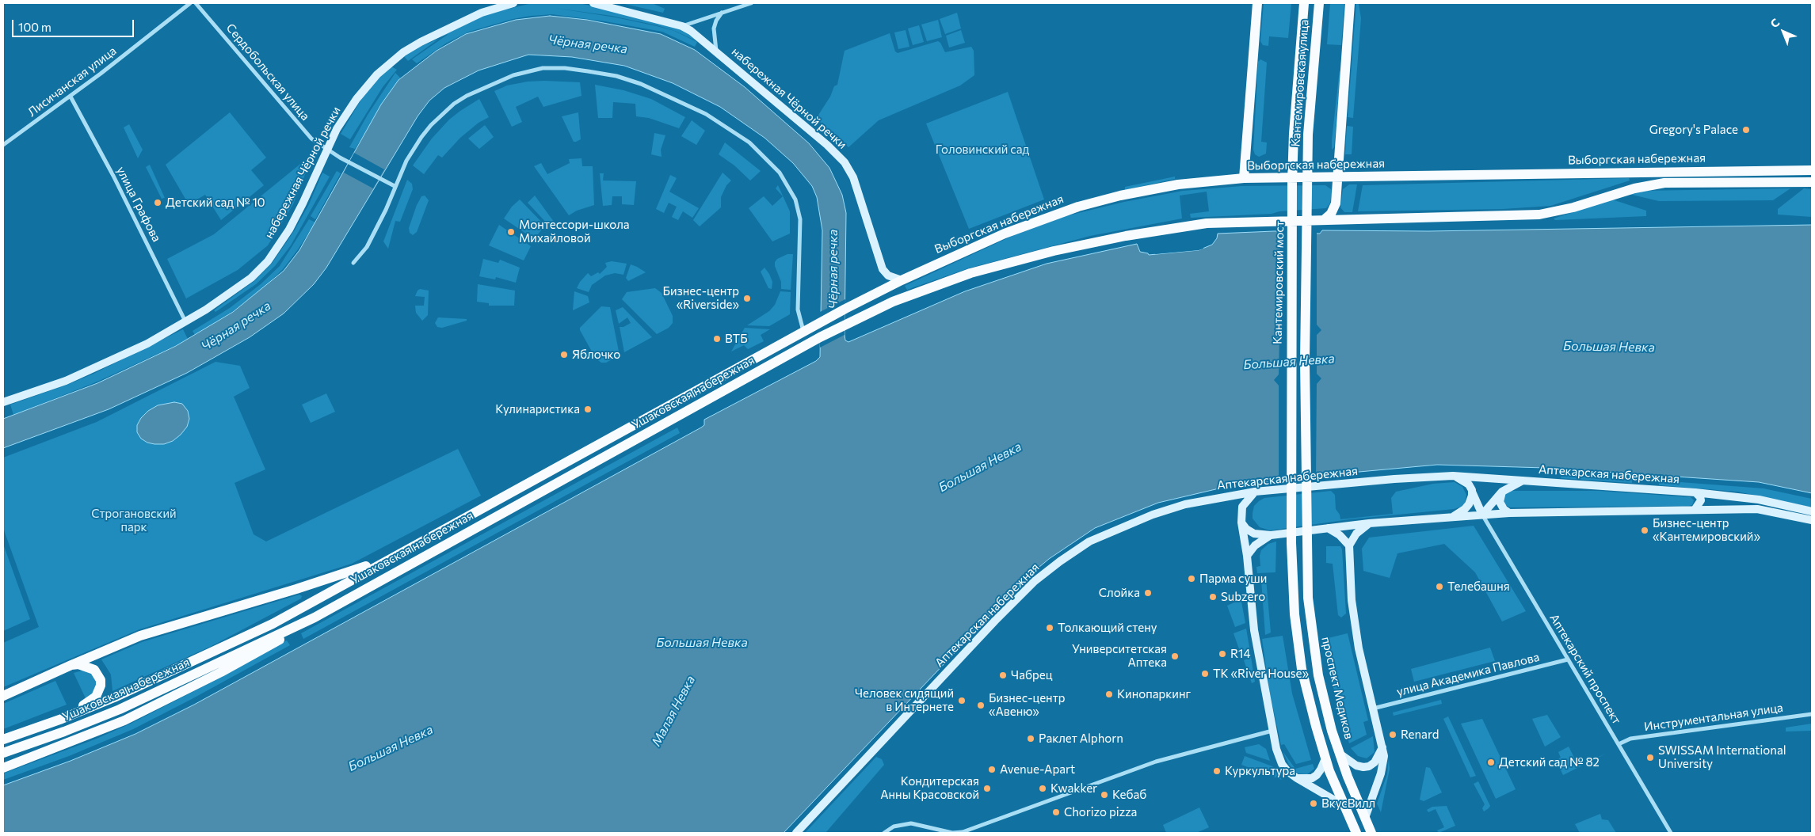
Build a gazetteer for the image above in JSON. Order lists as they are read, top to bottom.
{
  "streets": {
    "main road": [
      "Кантемировская улица",
      "Выборгская набережная",
      "Кантемировский мост",
      "Ушаковская набережная",
      "проспект Медиков"
    ],
    "street": [
      "Сердобольская улица",
      "Лисичанская улица",
      "набережная Чёрной речки",
      "улица Графова",
      "Аптекарская набережная",
      "Аптекарский проспект",
      "улица Академика Павлова",
      "Инструментальная улица"
    ]
  },
  "crossings": [
    ["Сердобольская улица", "набережная Чёрной речки"],
    ["Лисичанская улица", "улица Графова"],
    ["Кантемировская улица", "Кантемировский мост"],
    ["Кантемировская улица", "проспект Медиков"],
    ["набережная Чёрной речки", "Выборгская набережная"],
    ["набережная Чёрной речки", "улица Графова"],
    ["Выборгская набережная", "Ушаковская набережная"],
    ["Аптекарский проспект", "улица Академика Павлова"],
    ["Аптекарский проспект", "Инструментальная улица"]
  ],
  "water": ["Чёрная речка", "Большая Невка", "Малая Невка"],
  "parks": ["Головинский сад", "Строгановский парк"],
  "places": [
    "Gregory's Palace",
    "Детский сад № 10",
    "Монтессори-школа Михайловой",
    "Бизнес-центр «Riverside»",
    "ВТБ",
    "Яблочко",
    "Кулинаристика",
    "Бизнес-центр «Кантемировский»",
    "Парма суши",
    "Телебашня",
    "Слойка",
    "Subzero",
    "Толкающий стену",
    "R14",
    "Университетская Аптека",
    "ТК «River House»",
    "Чабрец",
    "Кинопаркинг",
    "Человек сидящий в Интернете",
    "Бизнес-центр «Авеню»",
    "Renard",
    "Раклет Alphorn",
    "SWISSAM International University",
    "Детский сад № 82",
    "Avenue-Apart",
    "Куркультура",
    "Кондитерская Анны Красовской",
    "Kwakker",
    "Кебаб",
    "ВкусВилл",
    "Chorizo pizza"
  ],
  "scale_bar": "100 m",
  "north": "top left"
}
